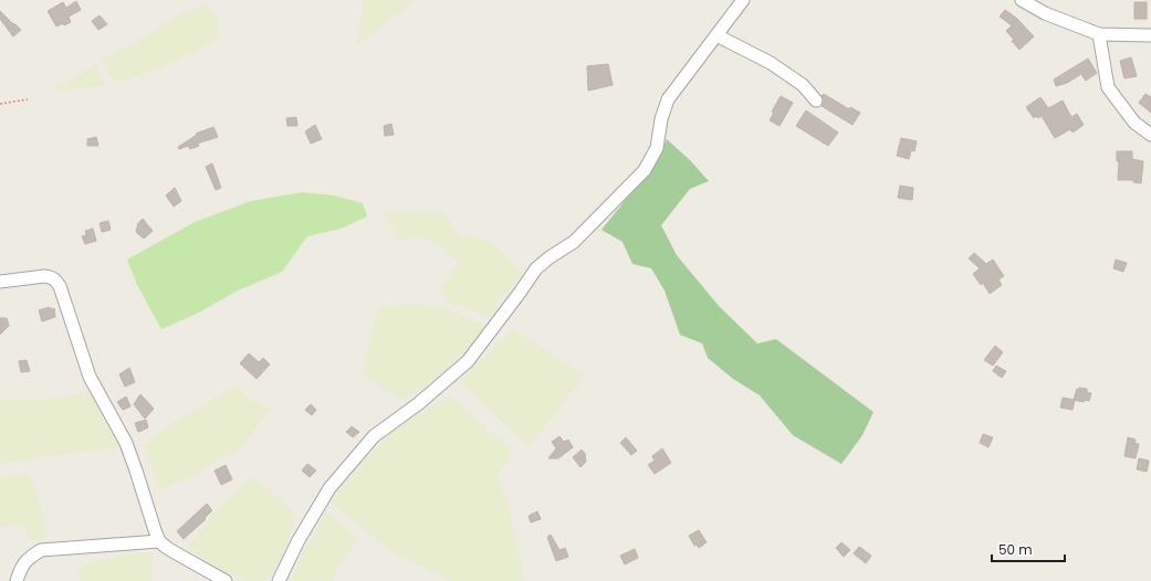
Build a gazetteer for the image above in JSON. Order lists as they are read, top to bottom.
{
  "scale_bar": "50 m"
}
